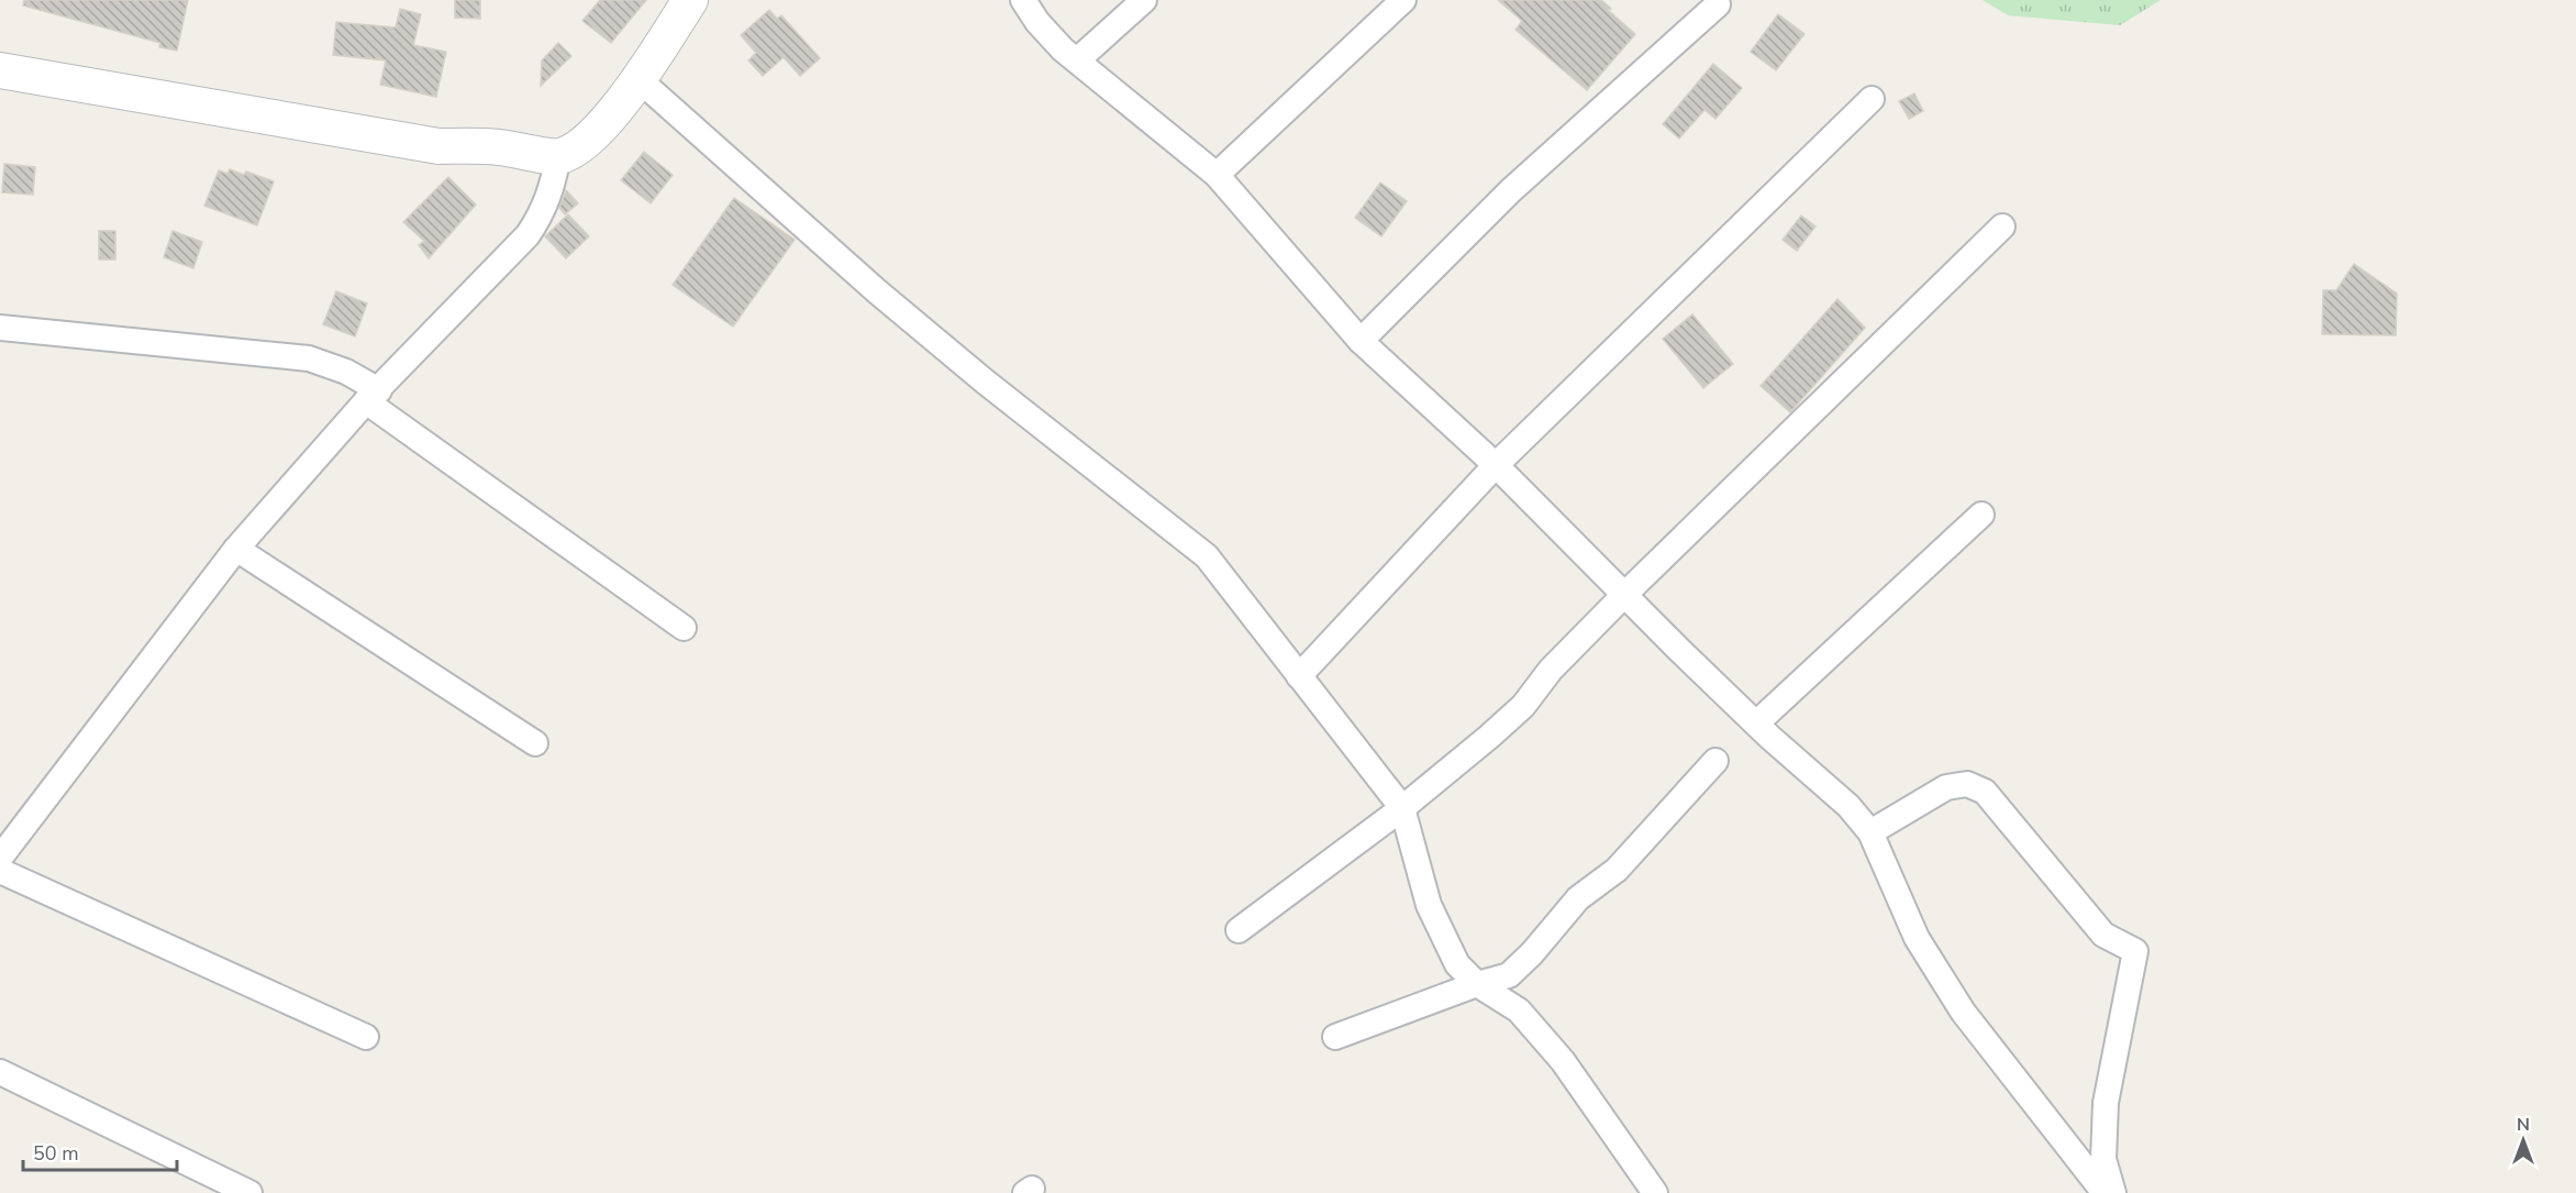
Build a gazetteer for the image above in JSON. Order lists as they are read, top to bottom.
{
  "scale_bar": "50 m",
  "north": "top"
}
